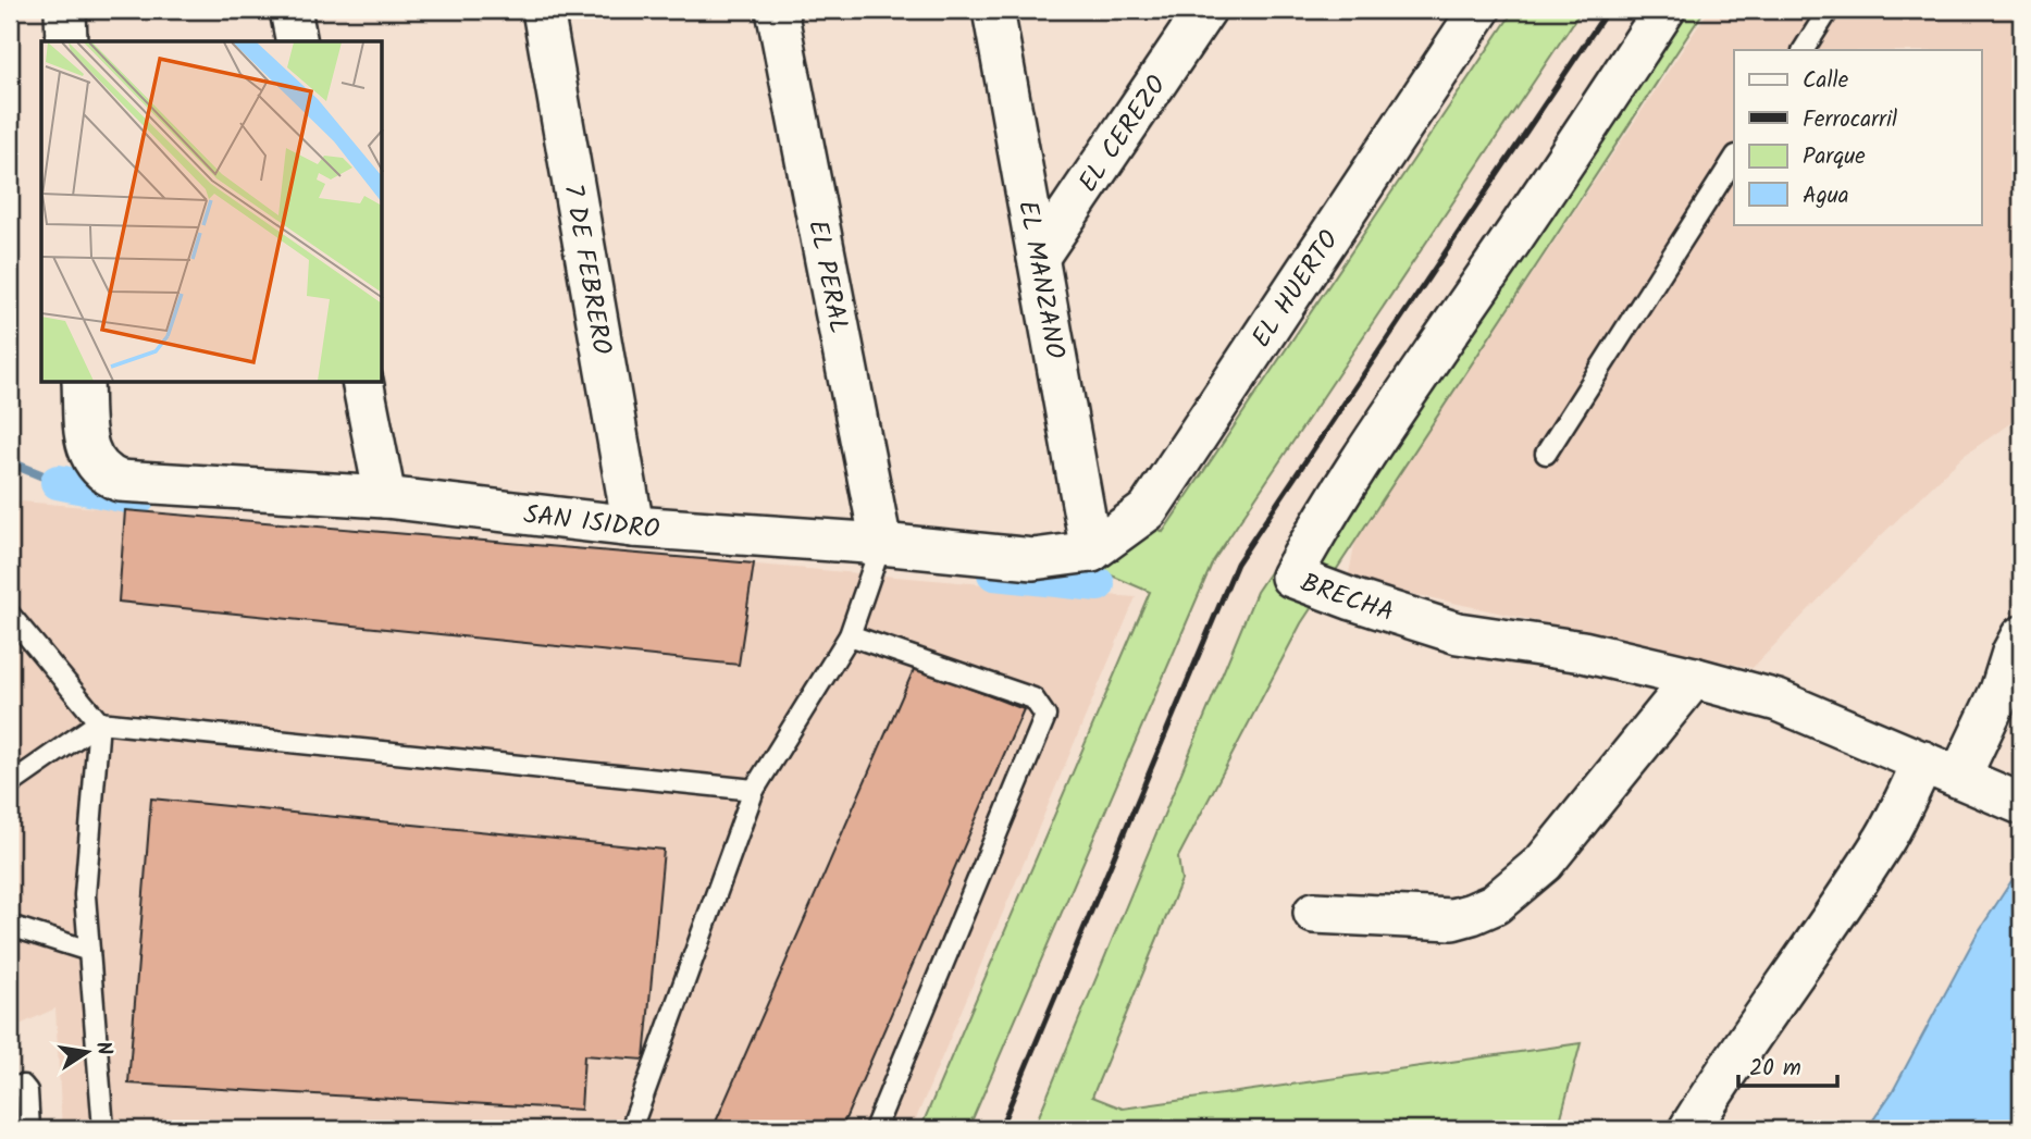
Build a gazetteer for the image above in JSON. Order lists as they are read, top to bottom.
{
  "streets": {
    "street": [
      "EL CEREZO",
      "7 DE FEBRERO",
      "EL PERAL",
      "EL MANZANO",
      "EL HUERTO",
      "SAN ISIDRO",
      "BRECHA"
    ]
  },
  "crossings": [
    ["EL CEREZO", "EL MANZANO"],
    ["7 DE FEBRERO", "SAN ISIDRO"],
    ["EL PERAL", "SAN ISIDRO"],
    ["EL MANZANO", "EL HUERTO"],
    ["EL MANZANO", "SAN ISIDRO"],
    ["EL HUERTO", "SAN ISIDRO"]
  ],
  "legend": [
    "Calle",
    "Ferrocarril",
    "Parque",
    "Agua"
  ],
  "scale_bar": "20 m",
  "north": "right"
}
